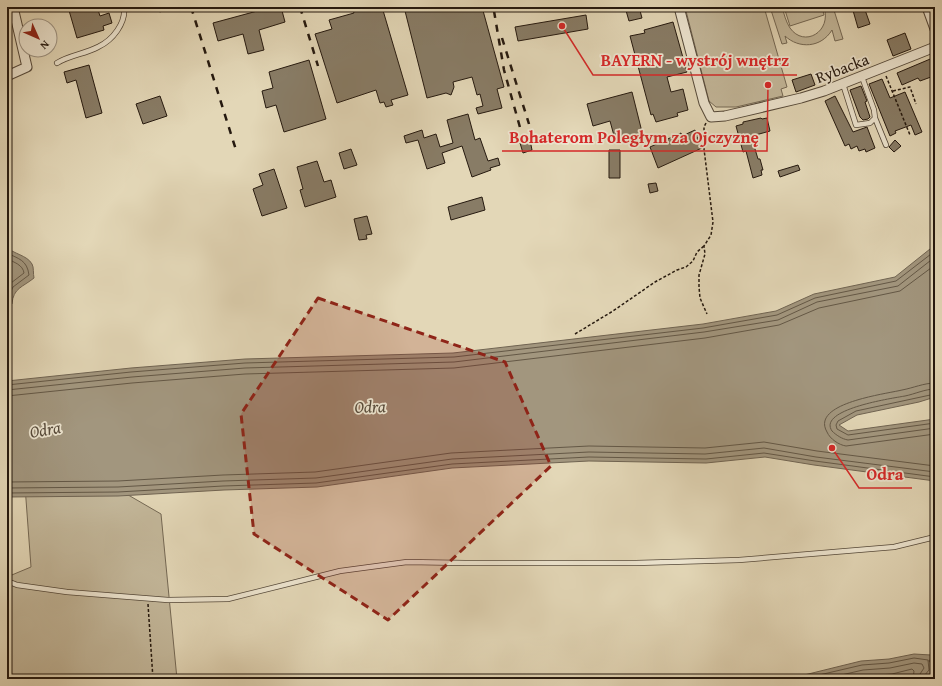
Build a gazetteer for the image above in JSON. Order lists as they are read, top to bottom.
{
  "streets": {
    "street": ["Rybacka"]
  },
  "water": ["Odra"],
  "places": ["BAYERN - wystrój wnętrz", "Bohaterom Poległym za Ojczyznę", "Odra"],
  "north": "bottom right"
}
